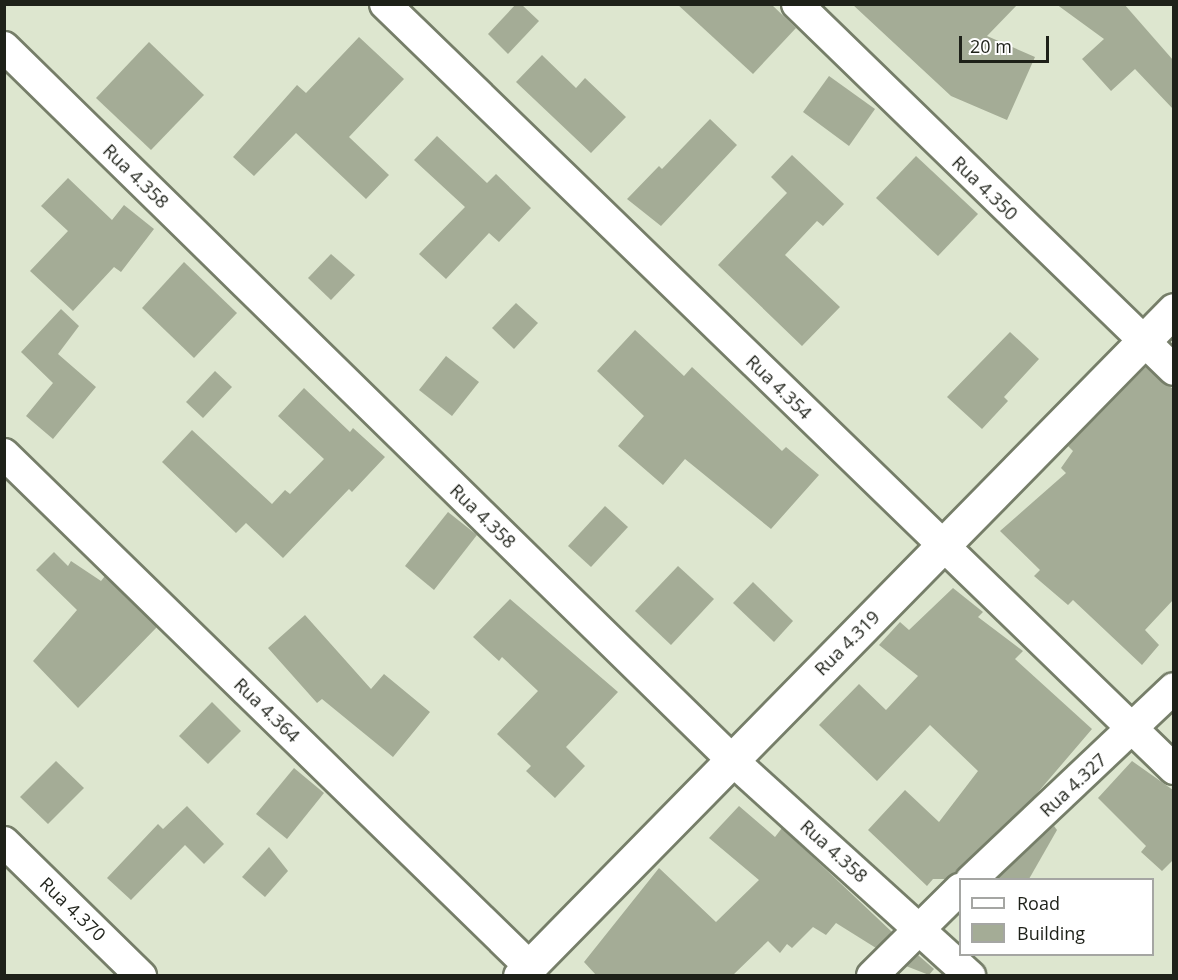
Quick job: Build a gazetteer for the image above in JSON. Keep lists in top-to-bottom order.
{
  "streets": {
    "street": [
      "Rua 4.358",
      "Rua 4.350",
      "Rua 4.354",
      "Rua 4.319",
      "Rua 4.364",
      "Rua 4.327",
      "Rua 4.370"
    ]
  },
  "crossings": [
    ["Rua 4.358", "Rua 4.319"],
    ["Rua 4.350", "Rua 4.319"],
    ["Rua 4.354", "Rua 4.319"],
    ["Rua 4.354", "Rua 4.327"],
    ["Rua 4.319", "Rua 4.364"]
  ],
  "legend": ["Road", "Building"],
  "scale_bar": "20 m"
}
